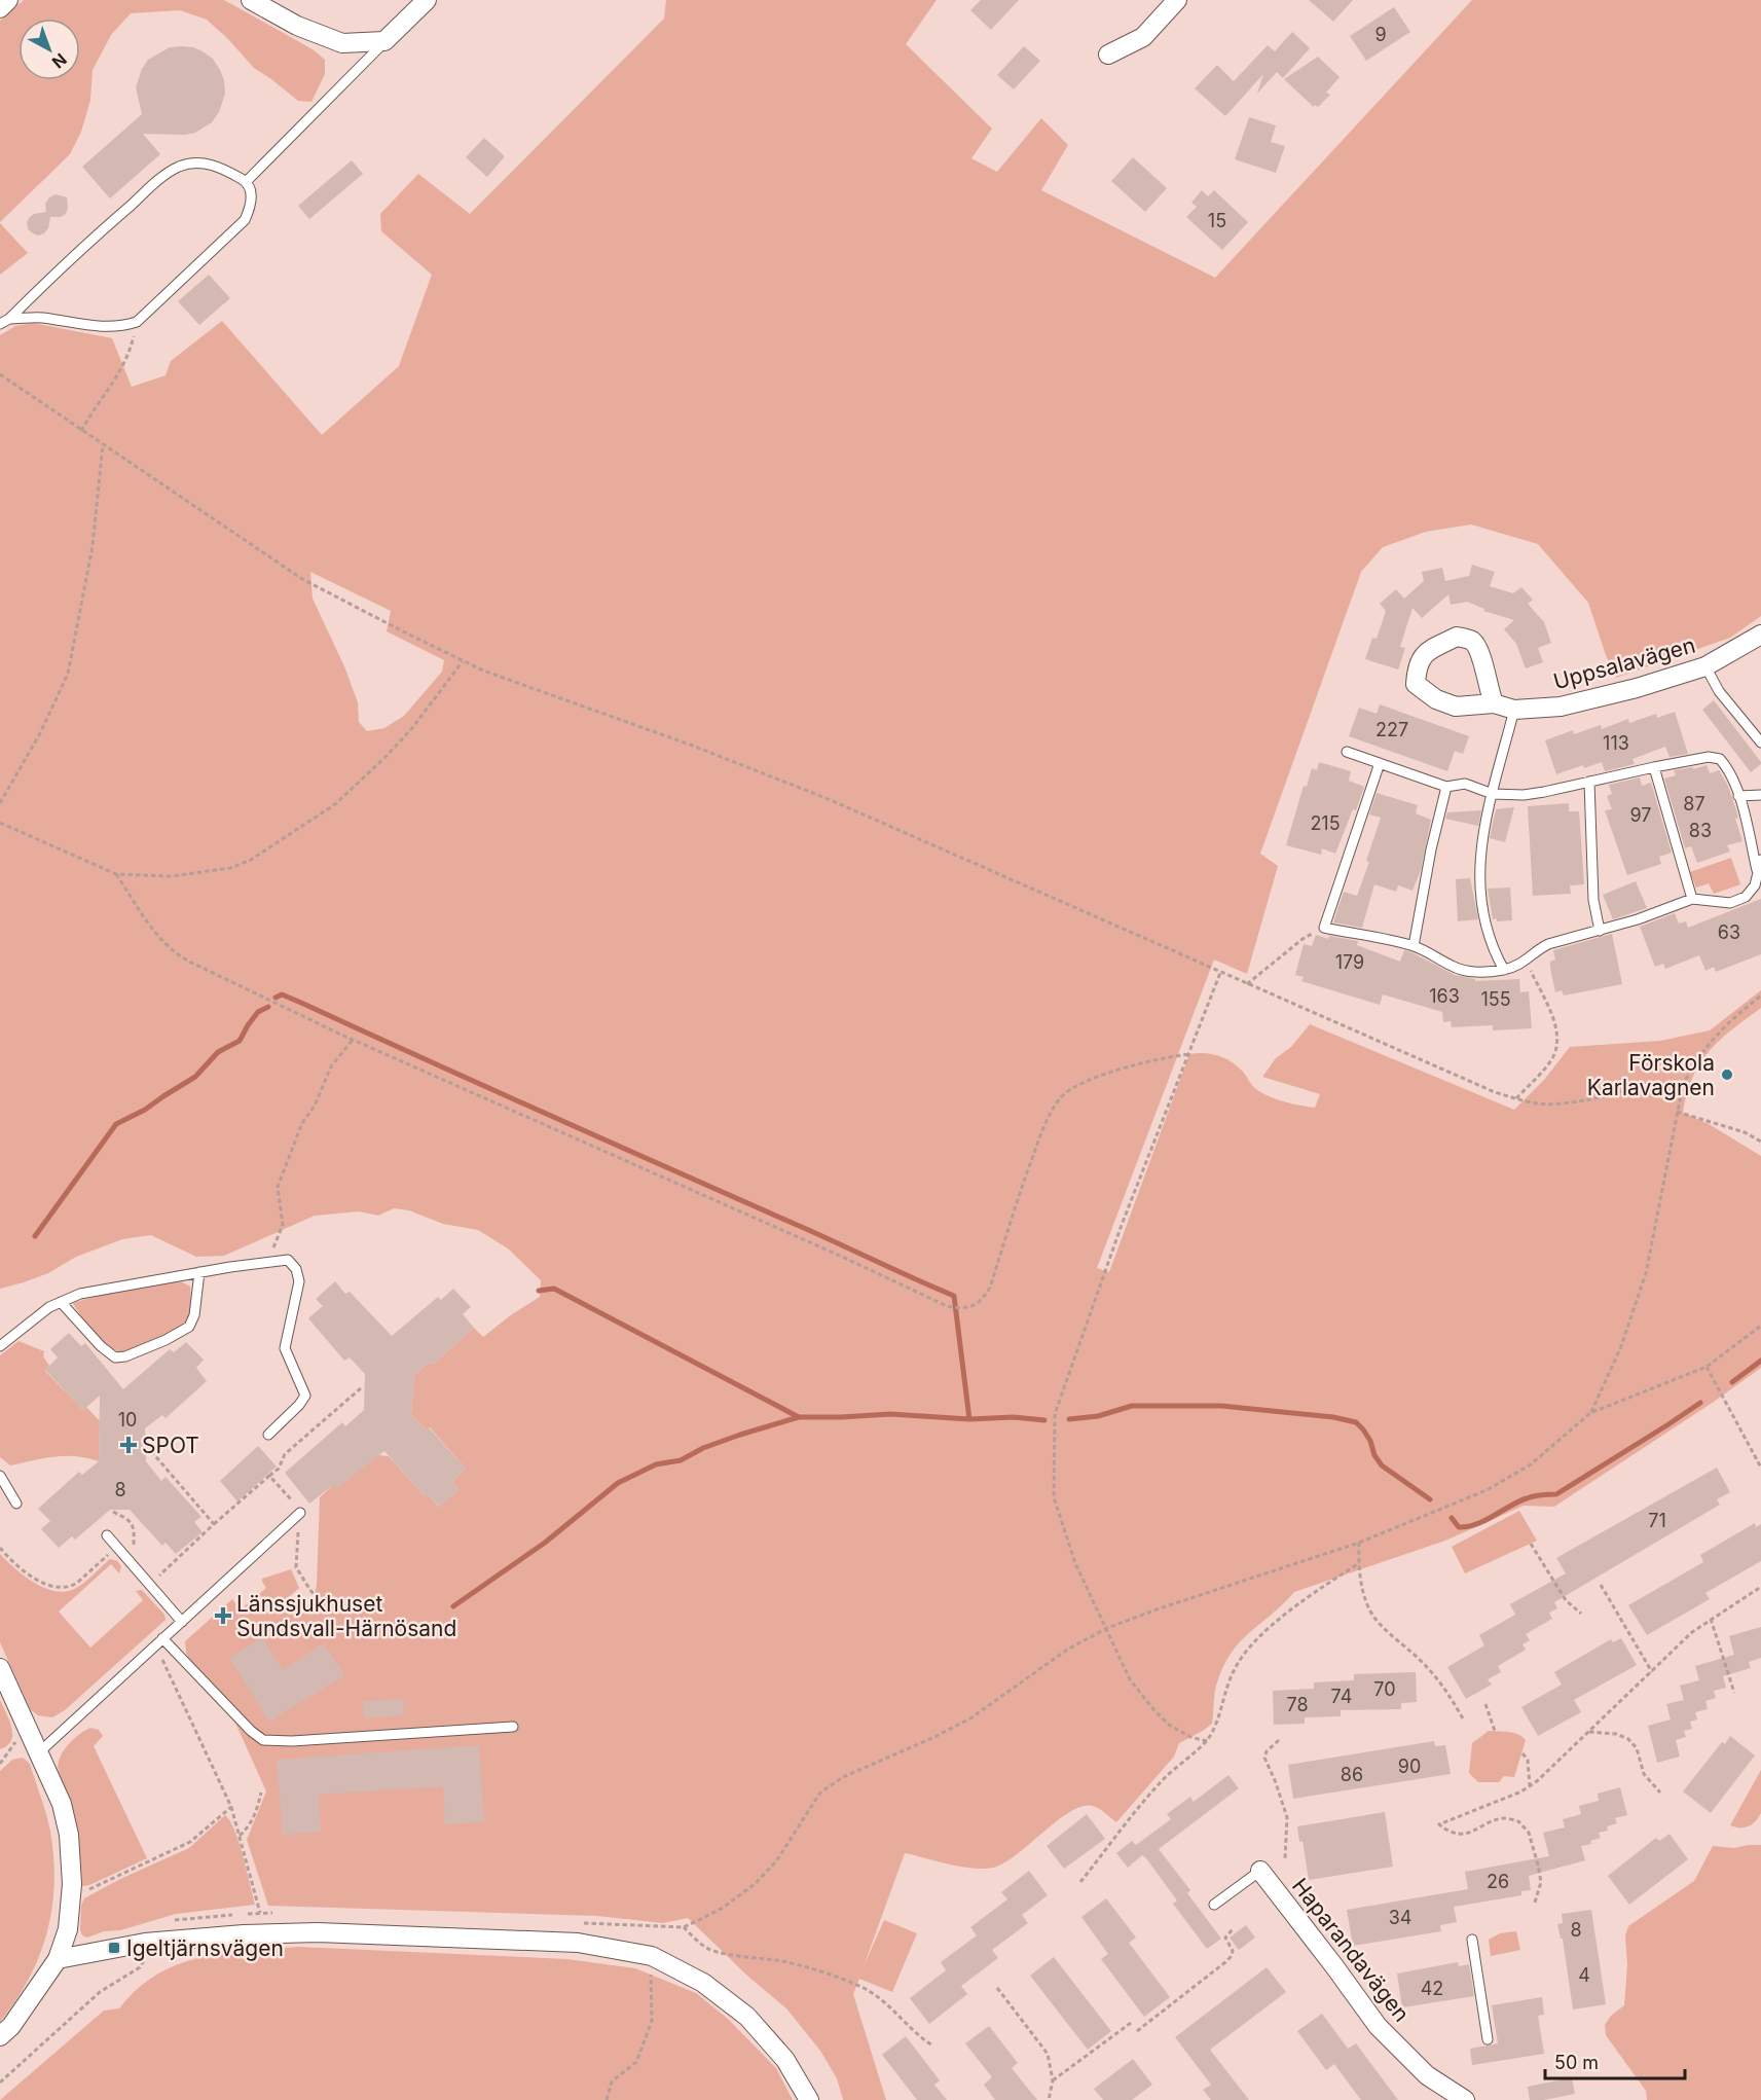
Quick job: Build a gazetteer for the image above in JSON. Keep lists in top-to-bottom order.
{
  "streets": {
    "street": ["Uppsalavägen", "Haparandavägen"]
  },
  "places": {
    "other": ["Förskola Karlavagnen"],
    "health": ["SPOT", "Länssjukhuset Sundsvall-Härnösand"],
    "transit": ["Igeltjärnsvägen"]
  },
  "house_numbers": [
    "9",
    "15",
    "227",
    "113",
    "87",
    "97",
    "215",
    "83",
    "63",
    "179",
    "163",
    "155",
    "10",
    "8",
    "71",
    "70",
    "74",
    "78",
    "90",
    "86",
    "26",
    "34",
    "8",
    "4",
    "42"
  ],
  "scale_bar": "50 m",
  "north": "bottom right"
}
